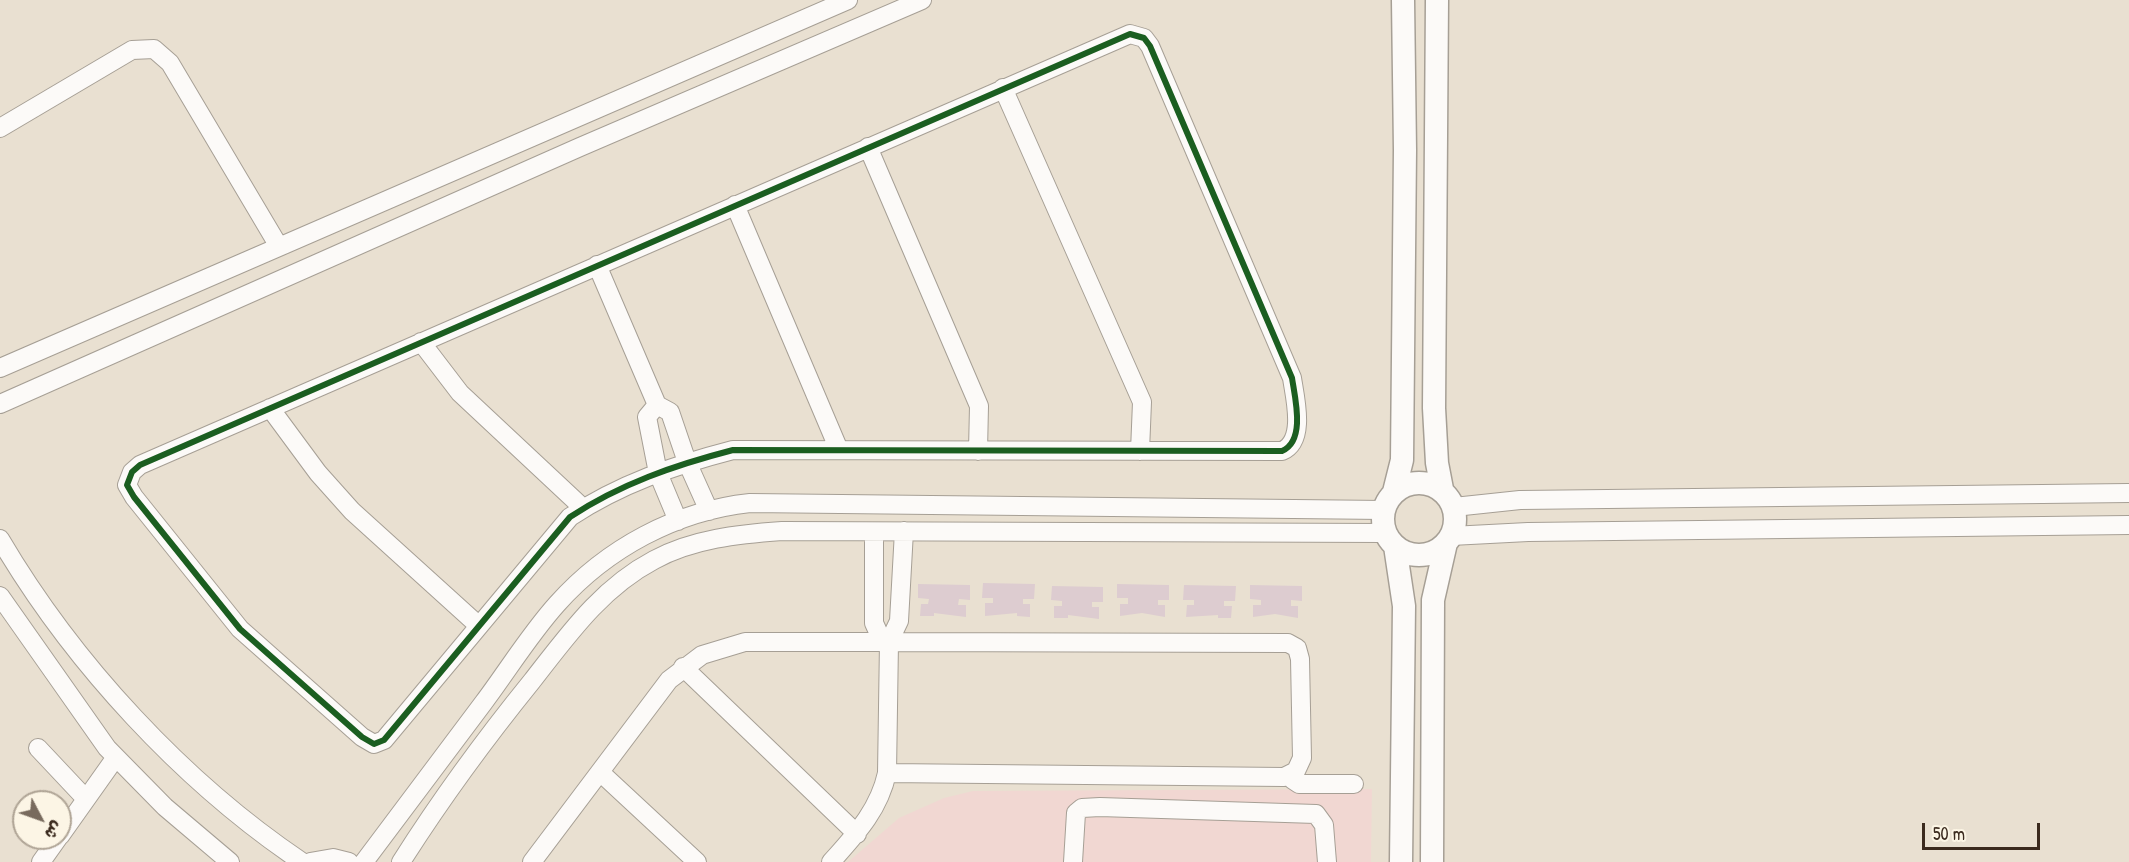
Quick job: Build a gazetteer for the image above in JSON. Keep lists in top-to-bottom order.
{
  "scale_bar": "50 m",
  "north": "bottom right"
}
